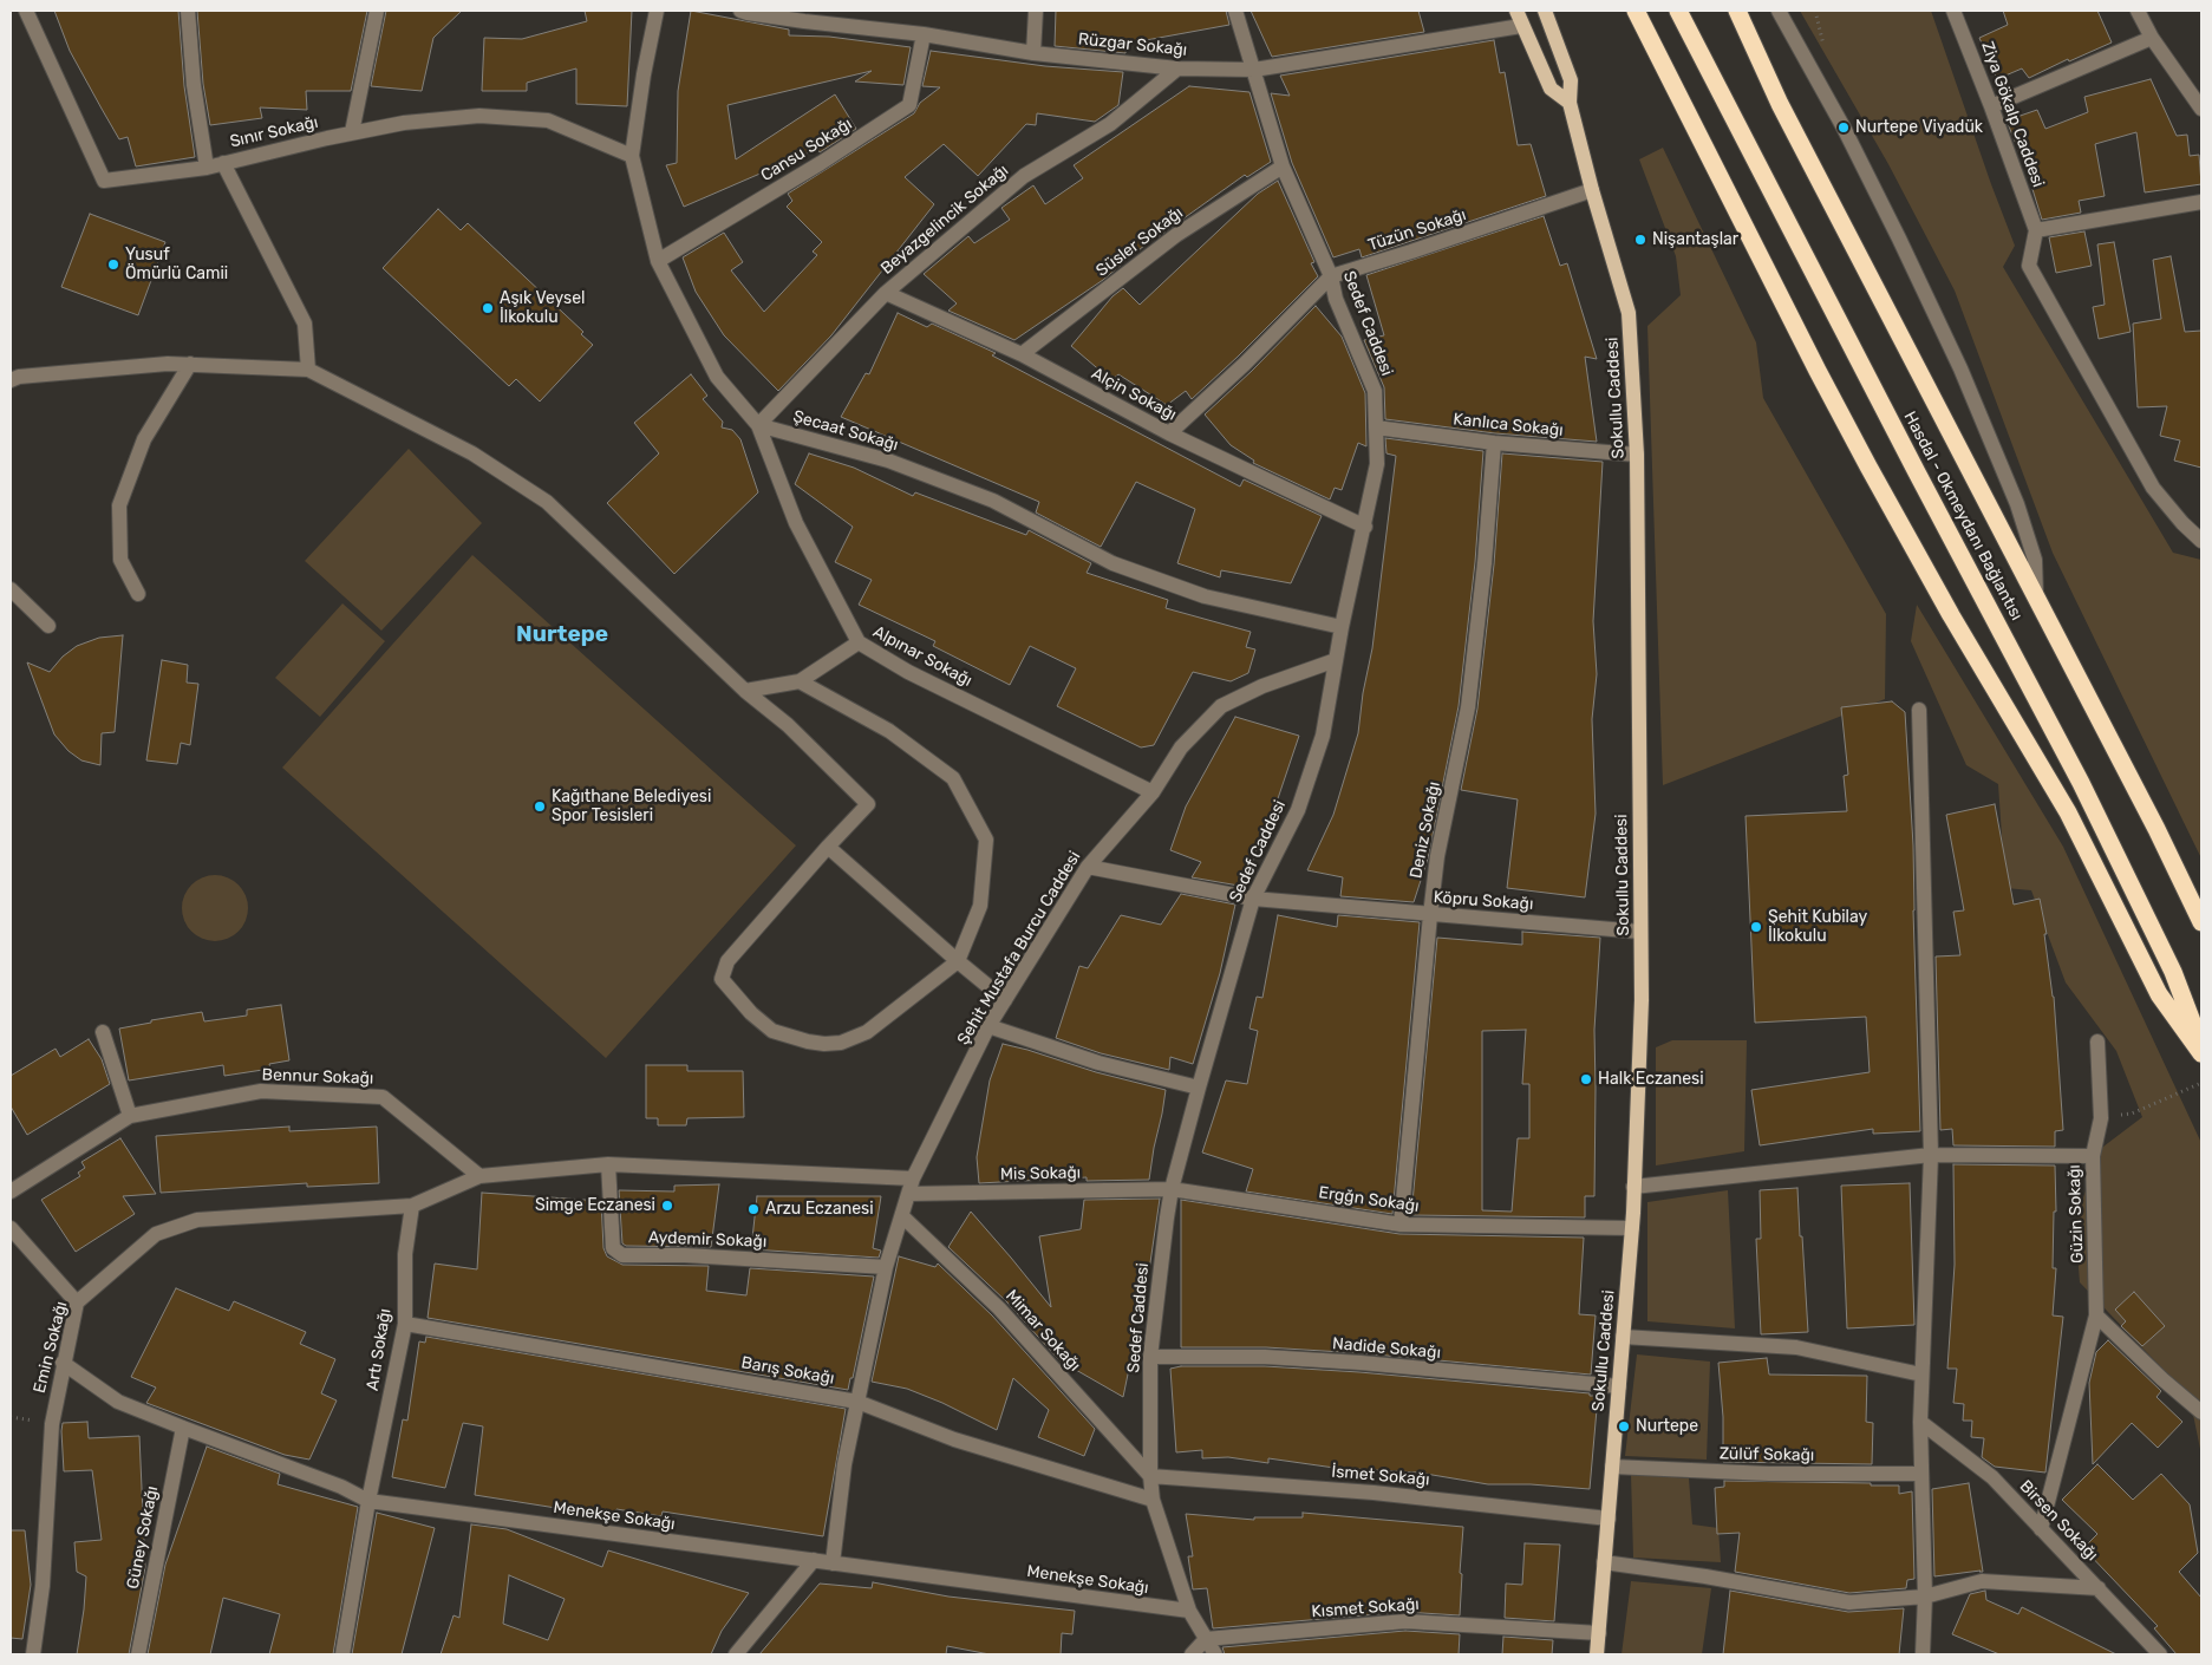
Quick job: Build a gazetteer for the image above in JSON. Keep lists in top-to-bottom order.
{
  "streets": {
    "highway": ["Hasdal - Okmeydanı Bağlantısı"],
    "main road": ["Sokullu Caddesi"],
    "street": [
      "Rüzgar Sokağı",
      "Ziya Gökalp Caddesi",
      "Sınır Sokağı",
      "Cansu Sokağı",
      "Beyazgelincik Sokağı",
      "Tüzün Sokağı",
      "Süsler Sokağı",
      "Sedef Caddesi",
      "Alçin Sokağı",
      "Kanlıca Sokağı",
      "Şecaat Sokağı",
      "Alpınar Sokağı",
      "Deniz Sokağı",
      "Köpru Sokağı",
      "Şehit Mustafa Burcu Caddesi",
      "Bennur Sokağı",
      "Mis Sokağı",
      "Ergğn Sokağı",
      "Güzin Sokağı",
      "Aydemir Sokağı",
      "Mimar Sokağı",
      "Emin Sokağı",
      "Nadide Sokağı",
      "Artı Sokağı",
      "Barış Sokağı",
      "Zülüf Sokağı",
      "İsmet Sokağı",
      "Menekşe Sokağı",
      "Birsen Sokağı",
      "Güney Sokağı",
      "Kısmet Sokağı"
    ]
  },
  "crossings": [
    ["Rüzgar Sokağı", "Cansu Sokağı"],
    ["Rüzgar Sokağı", "Beyazgelincik Sokağı"],
    ["Rüzgar Sokağı", "Sedef Caddesi"],
    ["Beyazgelincik Sokağı", "Alçin Sokağı"],
    ["Beyazgelincik Sokağı", "Şecaat Sokağı"],
    ["Beyazgelincik Sokağı", "Alpınar Sokağı"],
    ["Tüzün Sokağı", "Sedef Caddesi"],
    ["Tüzün Sokağı", "Alçin Sokağı"],
    ["Tüzün Sokağı", "Sokullu Caddesi"],
    ["Süsler Sokağı", "Sedef Caddesi"],
    ["Süsler Sokağı", "Alçin Sokağı"],
    ["Sedef Caddesi", "Alçin Sokağı"],
    ["Sedef Caddesi", "Kanlıca Sokağı"],
    ["Sedef Caddesi", "Şecaat Sokağı"],
    ["Sedef Caddesi", "Köpru Sokağı"],
    ["Sedef Caddesi", "Şehit Mustafa Burcu Caddesi"],
    ["Sedef Caddesi", "Mis Sokağı"],
    ["Sedef Caddesi", "Ergğn Sokağı"],
    ["Sedef Caddesi", "Mimar Sokağı"],
    ["Sedef Caddesi", "Nadide Sokağı"],
    ["Sedef Caddesi", "Barış Sokağı"],
    ["Sedef Caddesi", "İsmet Sokağı"],
    ["Sedef Caddesi", "Menekşe Sokağı"],
    ["Sedef Caddesi", "Kısmet Sokağı"],
    ["Sokullu Caddesi", "Kanlıca Sokağı"],
    ["Sokullu Caddesi", "Köpru Sokağı"],
    ["Sokullu Caddesi", "Ergğn Sokağı"],
    ["Sokullu Caddesi", "Nadide Sokağı"],
    ["Sokullu Caddesi", "Zülüf Sokağı"],
    ["Sokullu Caddesi", "İsmet Sokağı"],
    ["Sokullu Caddesi", "Kısmet Sokağı"],
    ["Kanlıca Sokağı", "Deniz Sokağı"],
    ["Şecaat Sokağı", "Alpınar Sokağı"],
    ["Alpınar Sokağı", "Şehit Mustafa Burcu Caddesi"],
    ["Deniz Sokağı", "Köpru Sokağı"],
    ["Deniz Sokağı", "Ergğn Sokağı"],
    ["Köpru Sokağı", "Şehit Mustafa Burcu Caddesi"],
    ["Şehit Mustafa Burcu Caddesi", "Mis Sokağı"],
    ["Şehit Mustafa Burcu Caddesi", "Aydemir Sokağı"],
    ["Şehit Mustafa Burcu Caddesi", "Mimar Sokağı"],
    ["Şehit Mustafa Burcu Caddesi", "Barış Sokağı"],
    ["Şehit Mustafa Burcu Caddesi", "Menekşe Sokağı"],
    ["Mis Sokağı", "Ergğn Sokağı"],
    ["Güzin Sokağı", "Birsen Sokağı"],
    ["Mimar Sokağı", "İsmet Sokağı"],
    ["Emin Sokağı", "Artı Sokağı"],
    ["Emin Sokağı", "Menekşe Sokağı"],
    ["Artı Sokağı", "Barış Sokağı"],
    ["Artı Sokağı", "Menekşe Sokağı"],
    ["Menekşe Sokağı", "Güney Sokağı"]
  ],
  "districts": ["Nurtepe"],
  "places": [
    "Nurtepe Viyadük",
    "Nişantaşlar",
    "Yusuf Ömürlü Camii",
    "Aşık Veysel İlkokulu",
    "Kağıthane Belediyesi Spor Tesisleri",
    "Şehit Kubilay İlkokulu",
    "Halk Eczanesi",
    "Simge Eczanesi",
    "Arzu Eczanesi",
    "Nurtepe"
  ]
}
